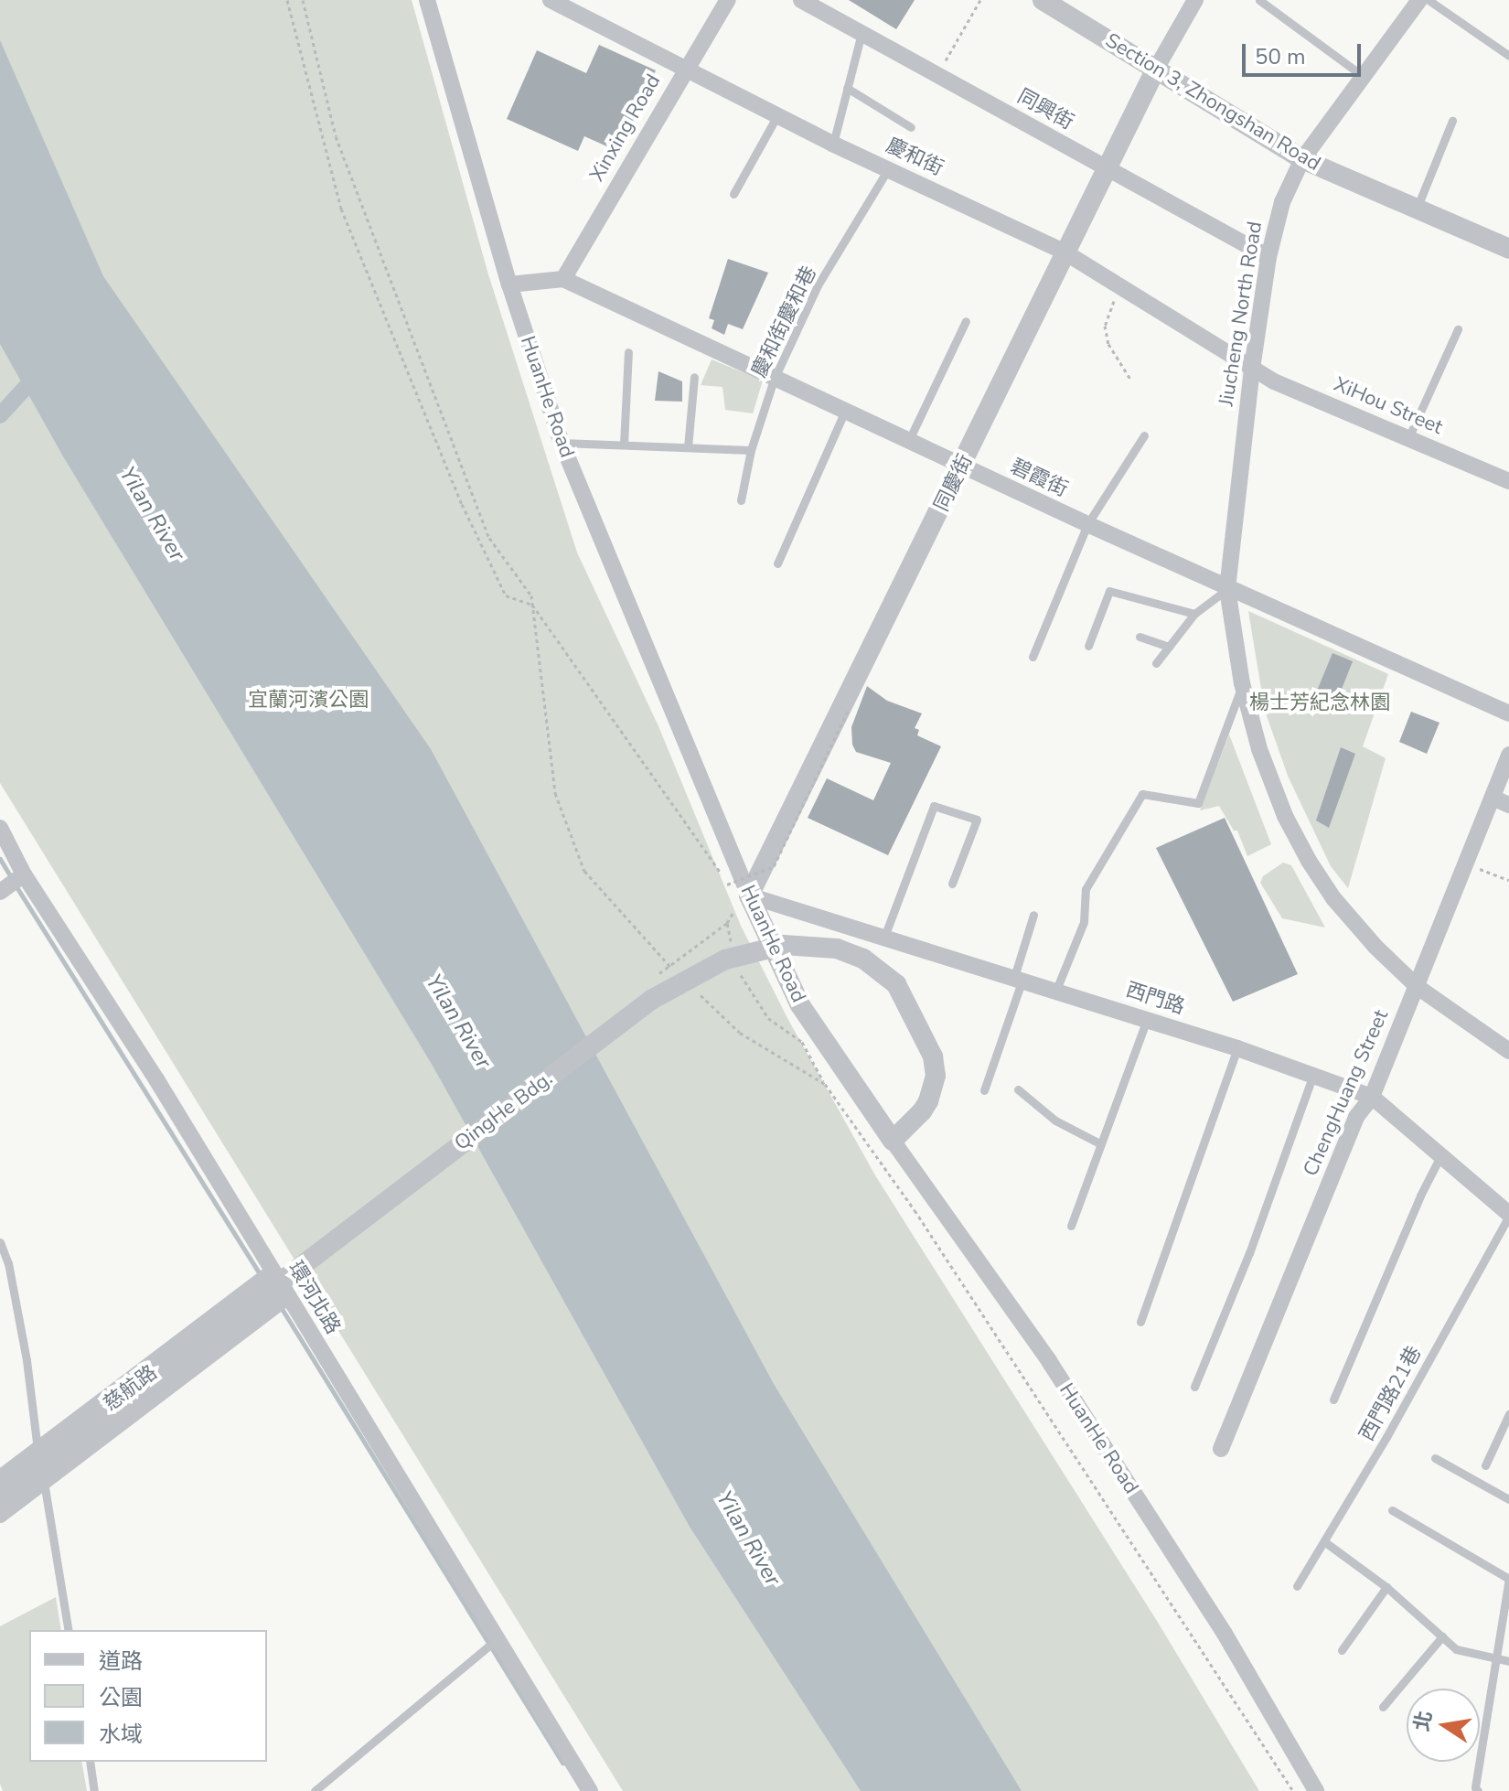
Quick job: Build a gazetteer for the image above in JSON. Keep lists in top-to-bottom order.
{
  "streets": {
    "street": [
      "Section 3, Zhongshan Road",
      "同興街",
      "Xinxing Road",
      "慶和街",
      "Jiucheng North Road",
      "HuanHe Road",
      "XiHou Street",
      "碧霞街",
      "同慶街",
      "西門路",
      "ChengHuang Street",
      "QingHe Bdg.",
      "環河北路",
      "慈航路"
    ],
    "lane": ["慶和街慶和巷", "西門路21巷"]
  },
  "crossings": [
    ["Section 3, Zhongshan Road", "Jiucheng North Road"],
    ["Section 3, Zhongshan Road", "同慶街"],
    ["同興街", "Jiucheng North Road"],
    ["同興街", "同慶街"],
    ["Xinxing Road", "慶和街"],
    ["Xinxing Road", "碧霞街"],
    ["慶和街", "Jiucheng North Road"],
    ["慶和街", "慶和街慶和巷"],
    ["慶和街", "XiHou Street"],
    ["慶和街", "同慶街"],
    ["Jiucheng North Road", "XiHou Street"],
    ["Jiucheng North Road", "碧霞街"],
    ["Jiucheng North Road", "ChengHuang Street"],
    ["慶和街慶和巷", "碧霞街"],
    ["HuanHe Road", "同慶街"],
    ["HuanHe Road", "西門路"],
    ["HuanHe Road", "QingHe Bdg."],
    ["碧霞街", "同慶街"],
    ["同慶街", "西門路"],
    ["西門路", "ChengHuang Street"],
    ["西門路", "西門路21巷"],
    ["環河北路", "慈航路"]
  ],
  "water": ["Yilan River"],
  "parks": ["宜蘭河濱公園", "楊士芳紀念林園"],
  "legend": ["道路", "公園", "水域"],
  "scale_bar": "50 m",
  "north": "left"
}
